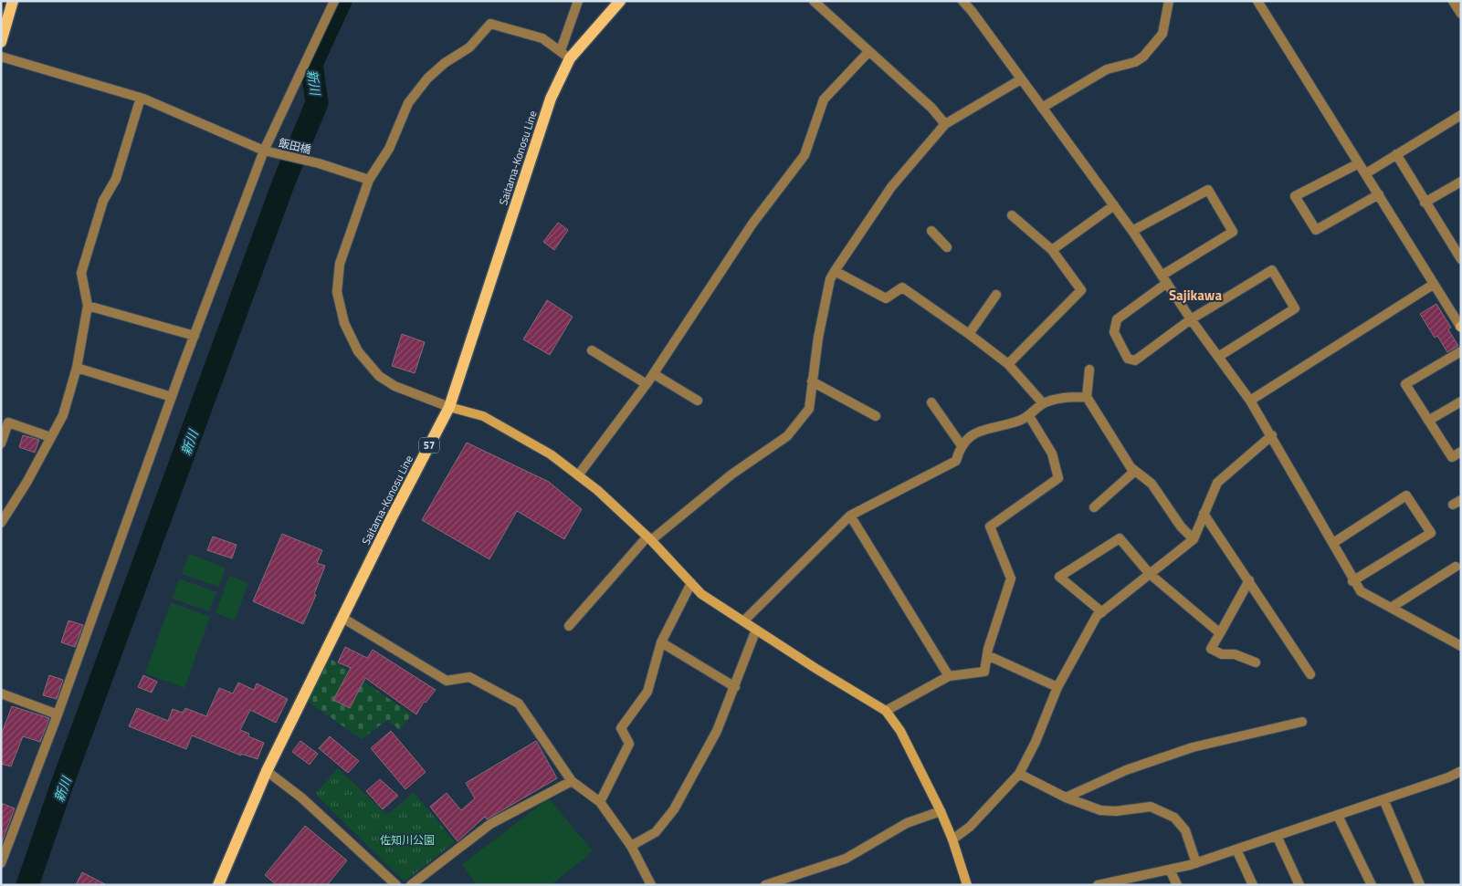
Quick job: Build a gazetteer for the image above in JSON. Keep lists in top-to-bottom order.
{
  "streets": {
    "main road": ["Saitama-Konosu Line", "57"],
    "street": ["飯田橋"]
  },
  "districts": ["Sajikawa"],
  "water": ["新川"],
  "parks": ["佐知川公園"]
}
